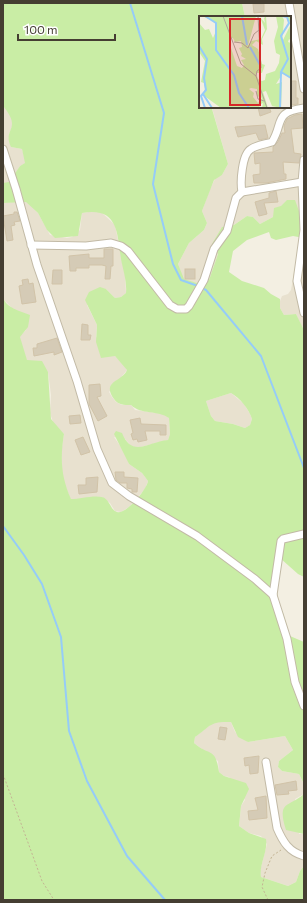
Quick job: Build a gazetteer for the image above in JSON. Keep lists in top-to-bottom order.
{
  "scale_bar": "100 m"
}
